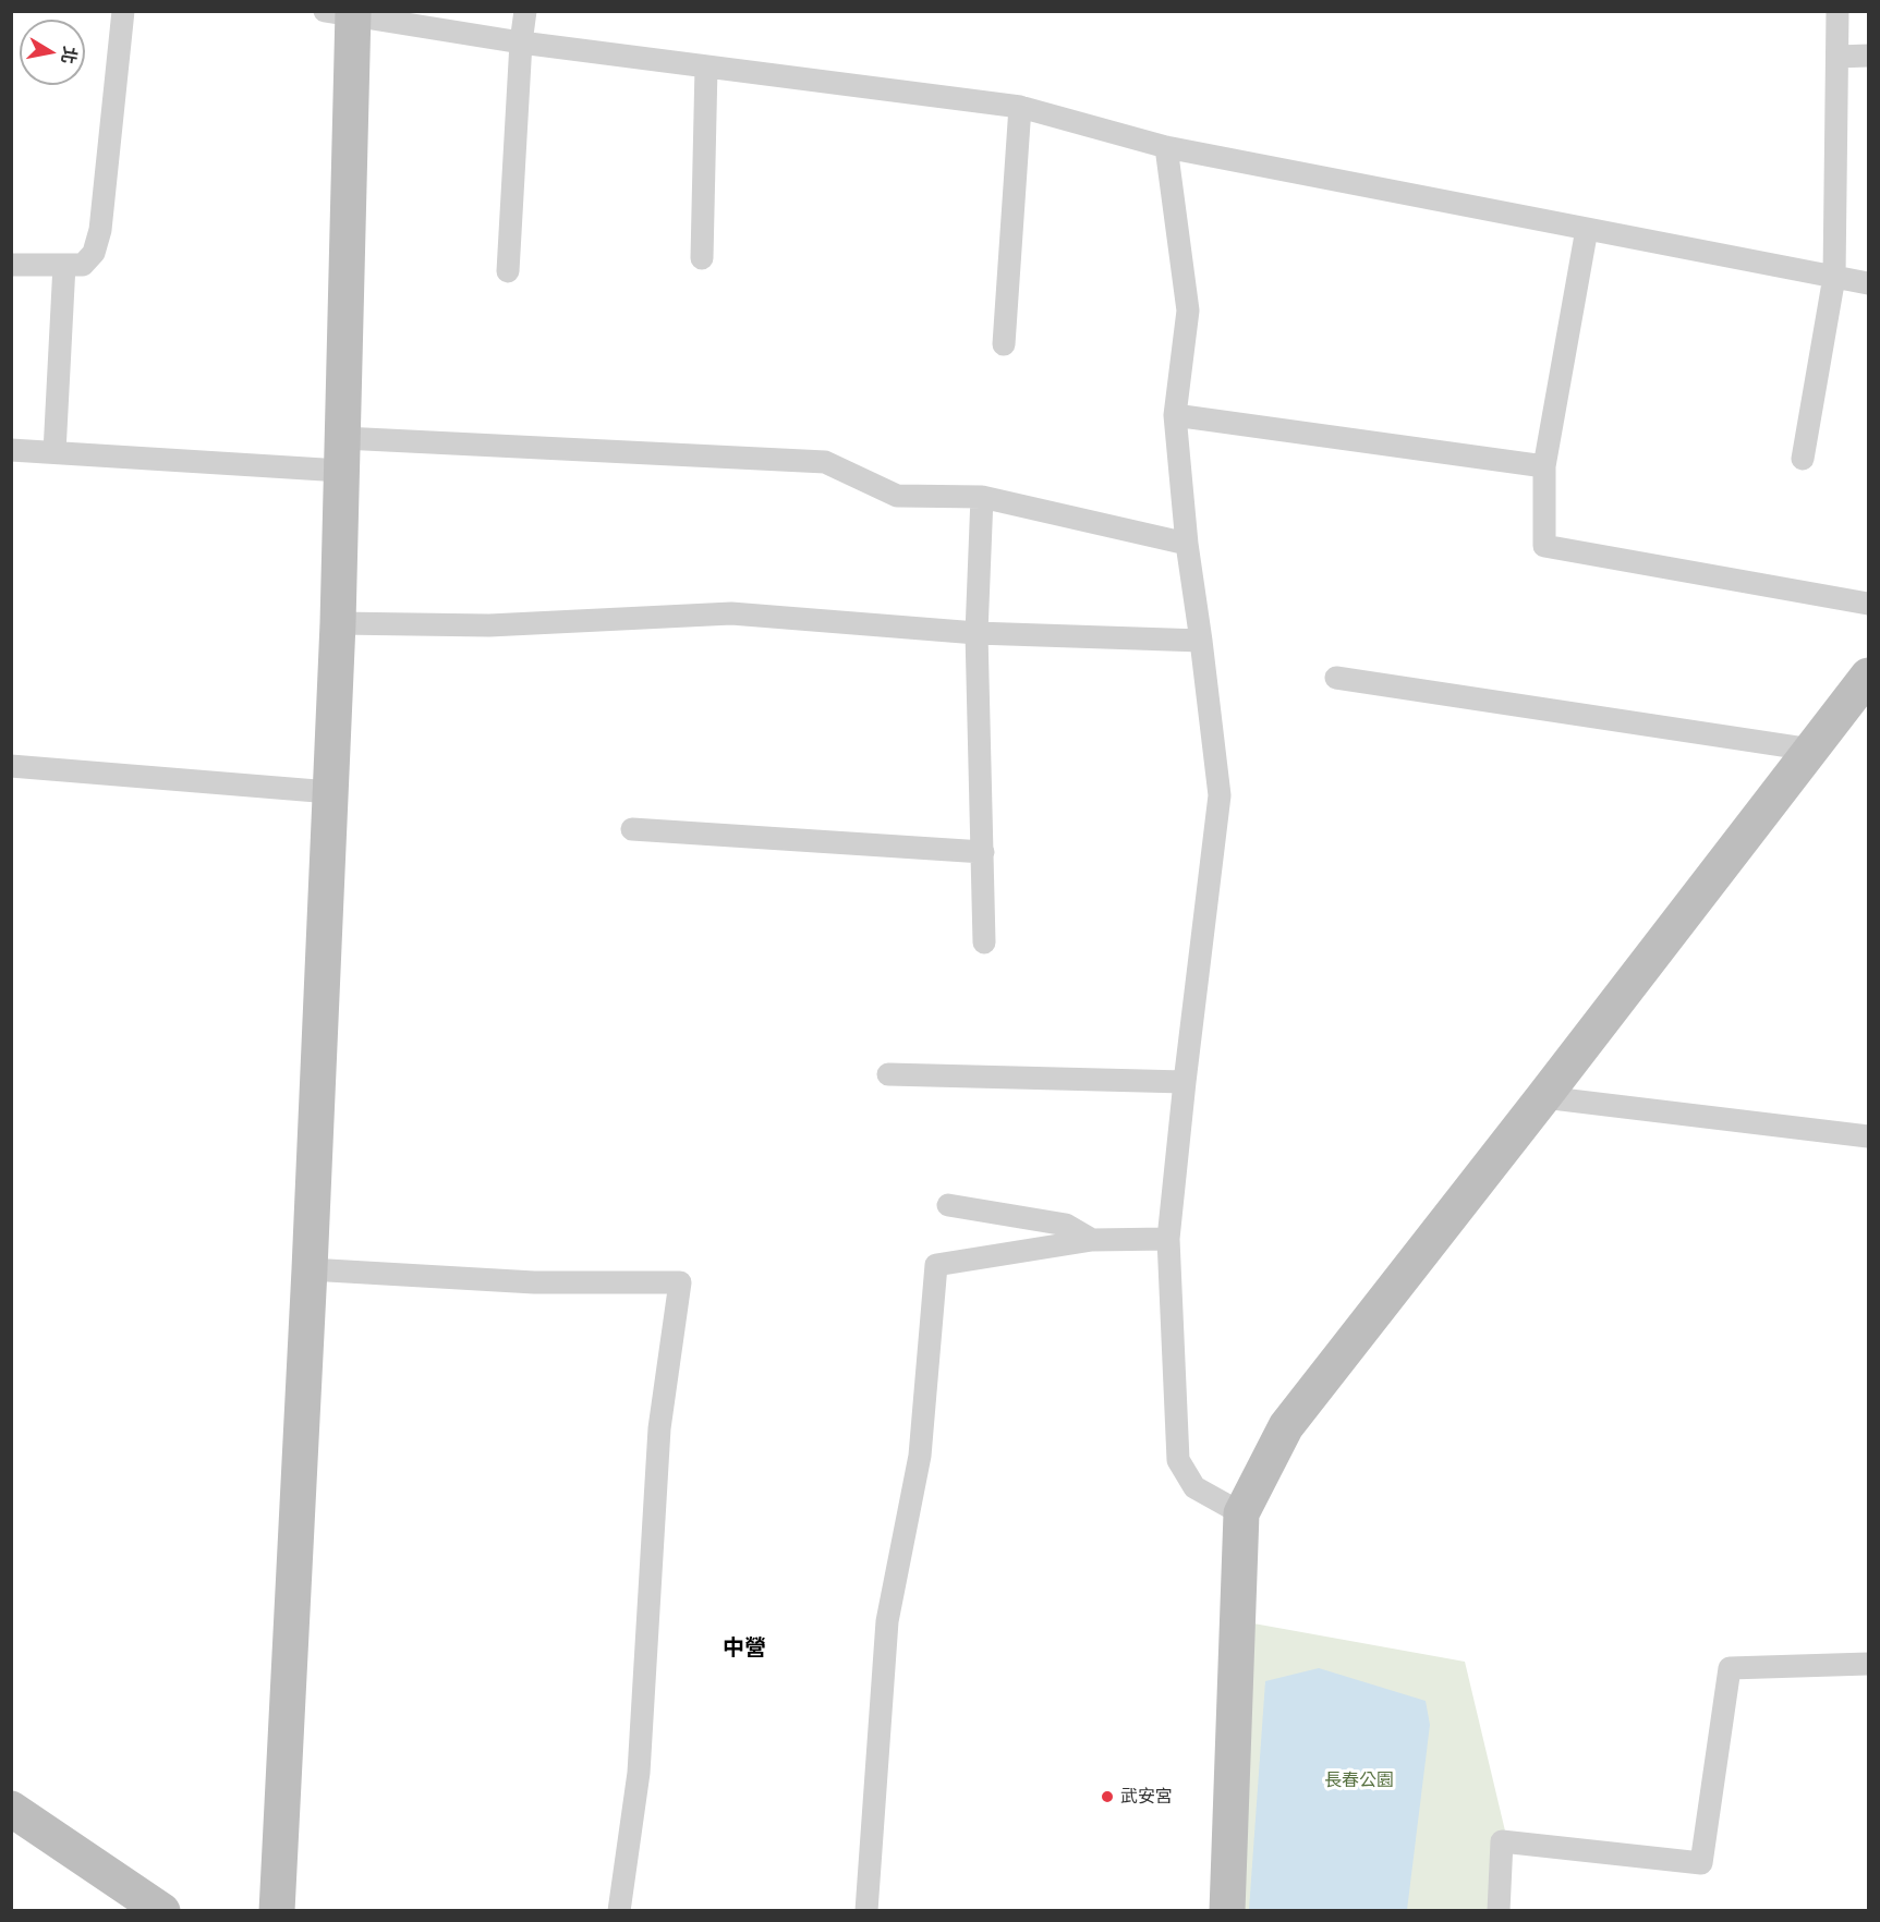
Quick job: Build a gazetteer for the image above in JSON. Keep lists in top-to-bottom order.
{
  "districts": ["中營"],
  "parks": ["長春公園"],
  "places": ["武安宮"],
  "north": "right"
}
